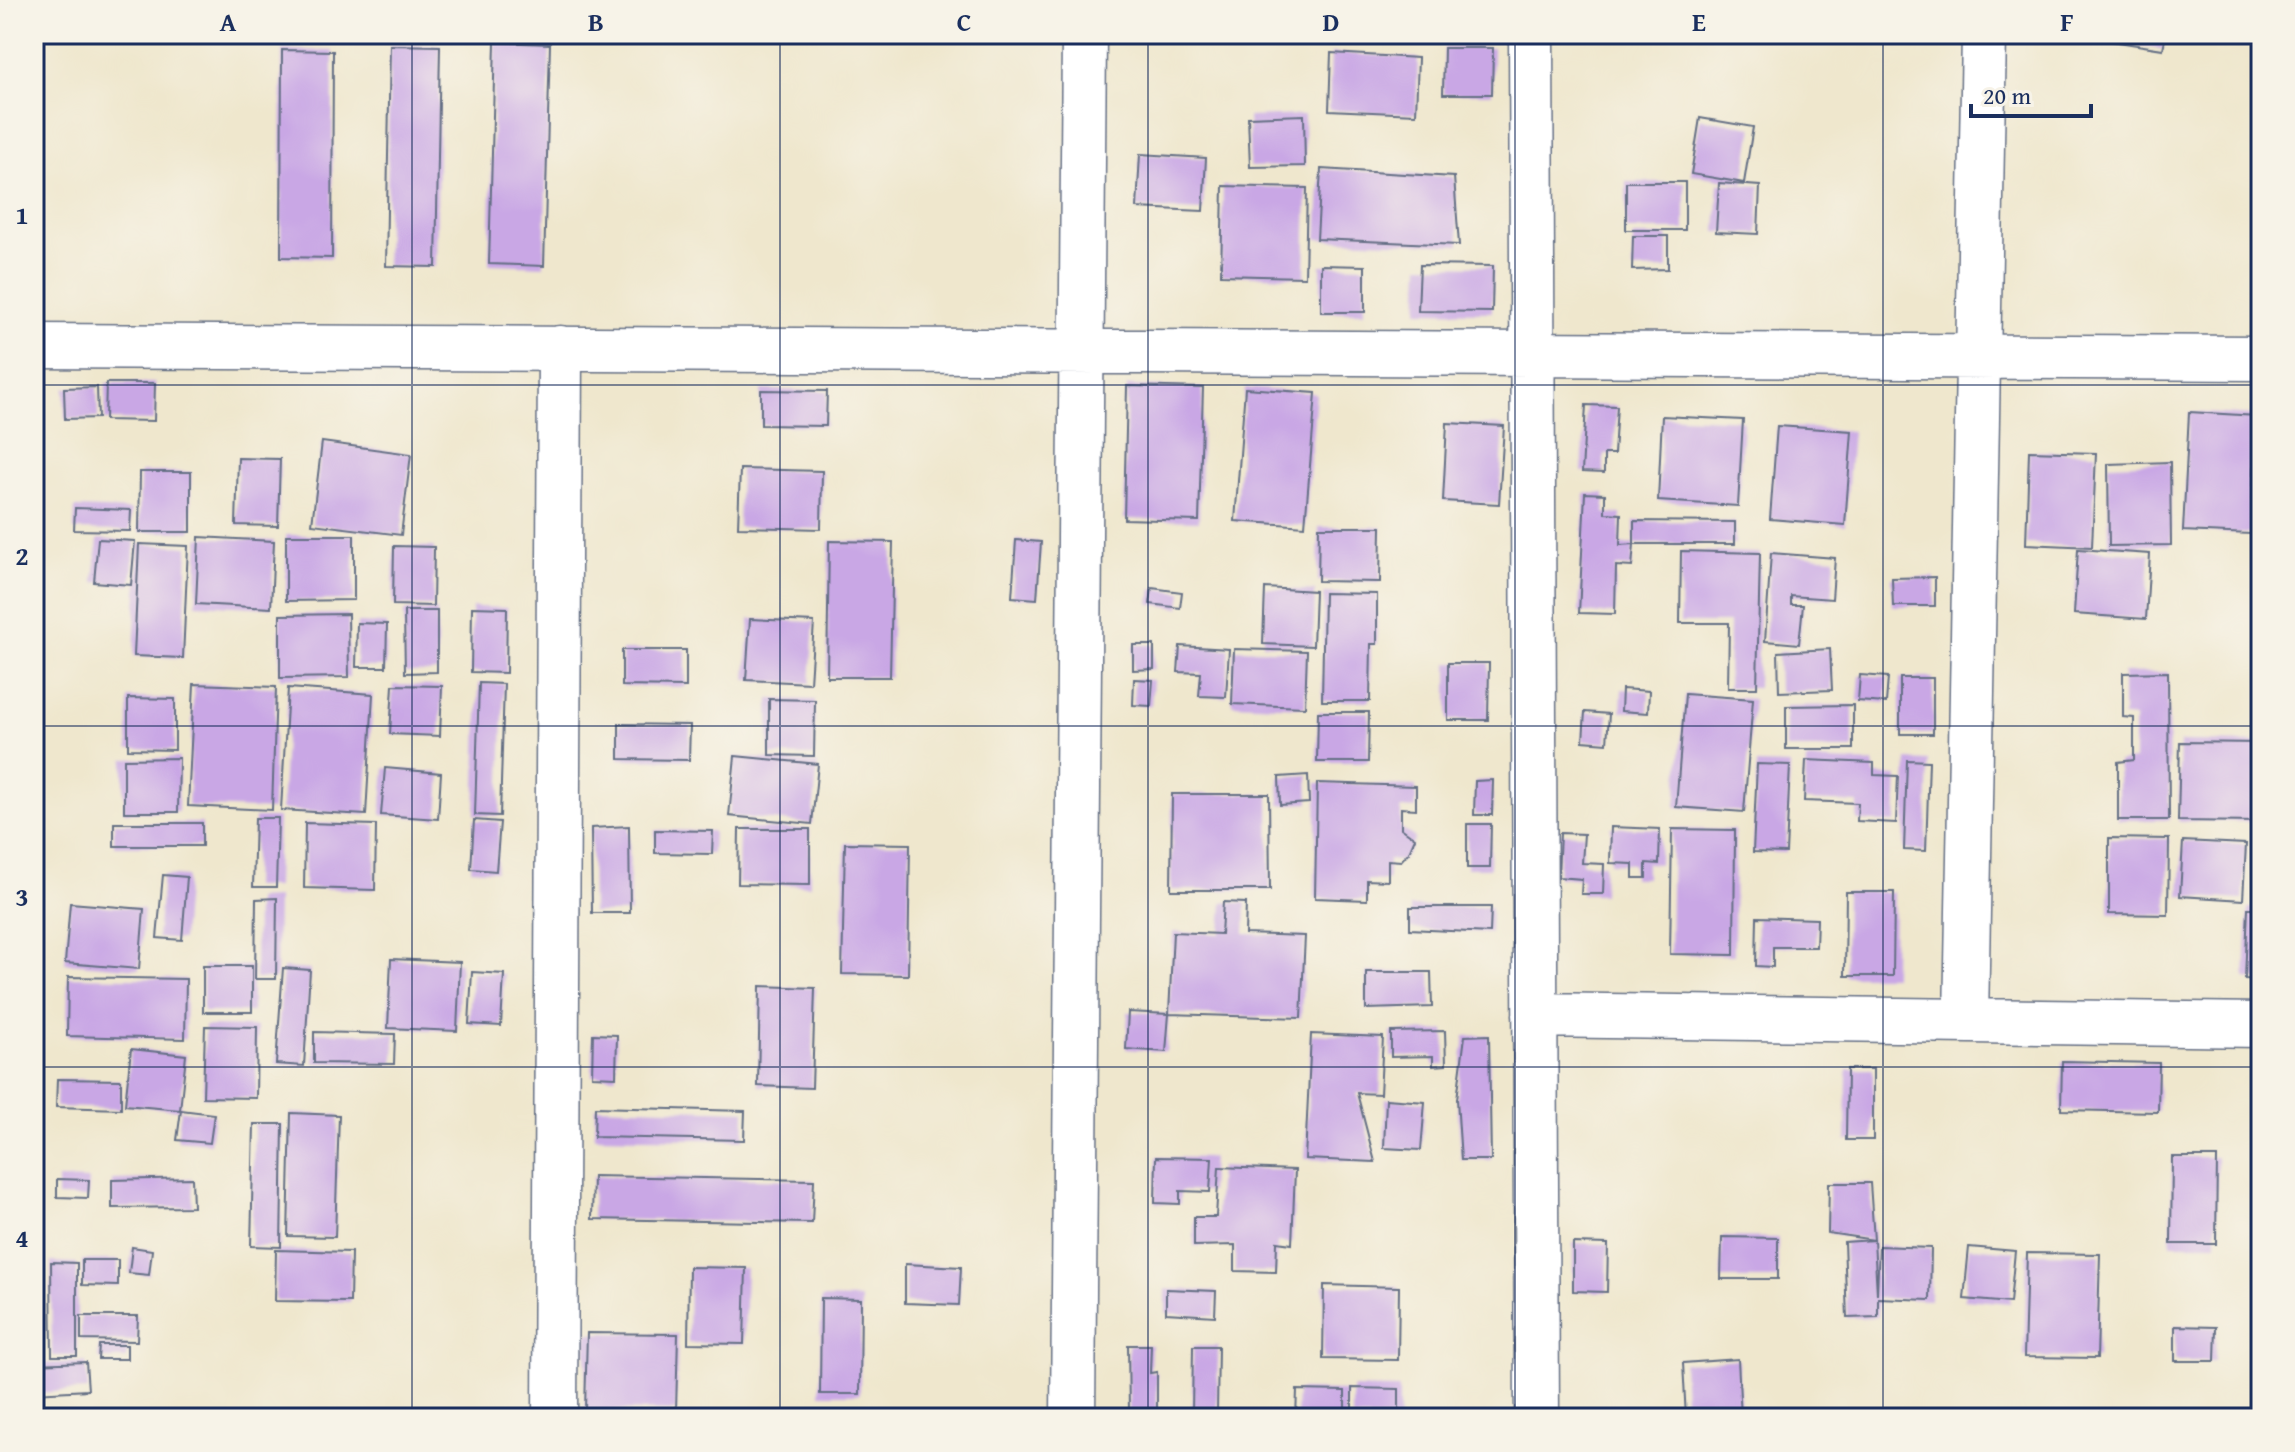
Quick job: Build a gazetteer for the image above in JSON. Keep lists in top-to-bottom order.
{
  "scale_bar": "20 m",
  "grid": {
    "columns": [
      "A",
      "B",
      "C",
      "D",
      "E",
      "F"
    ],
    "rows": [
      "1",
      "2",
      "3",
      "4"
    ]
  }
}
